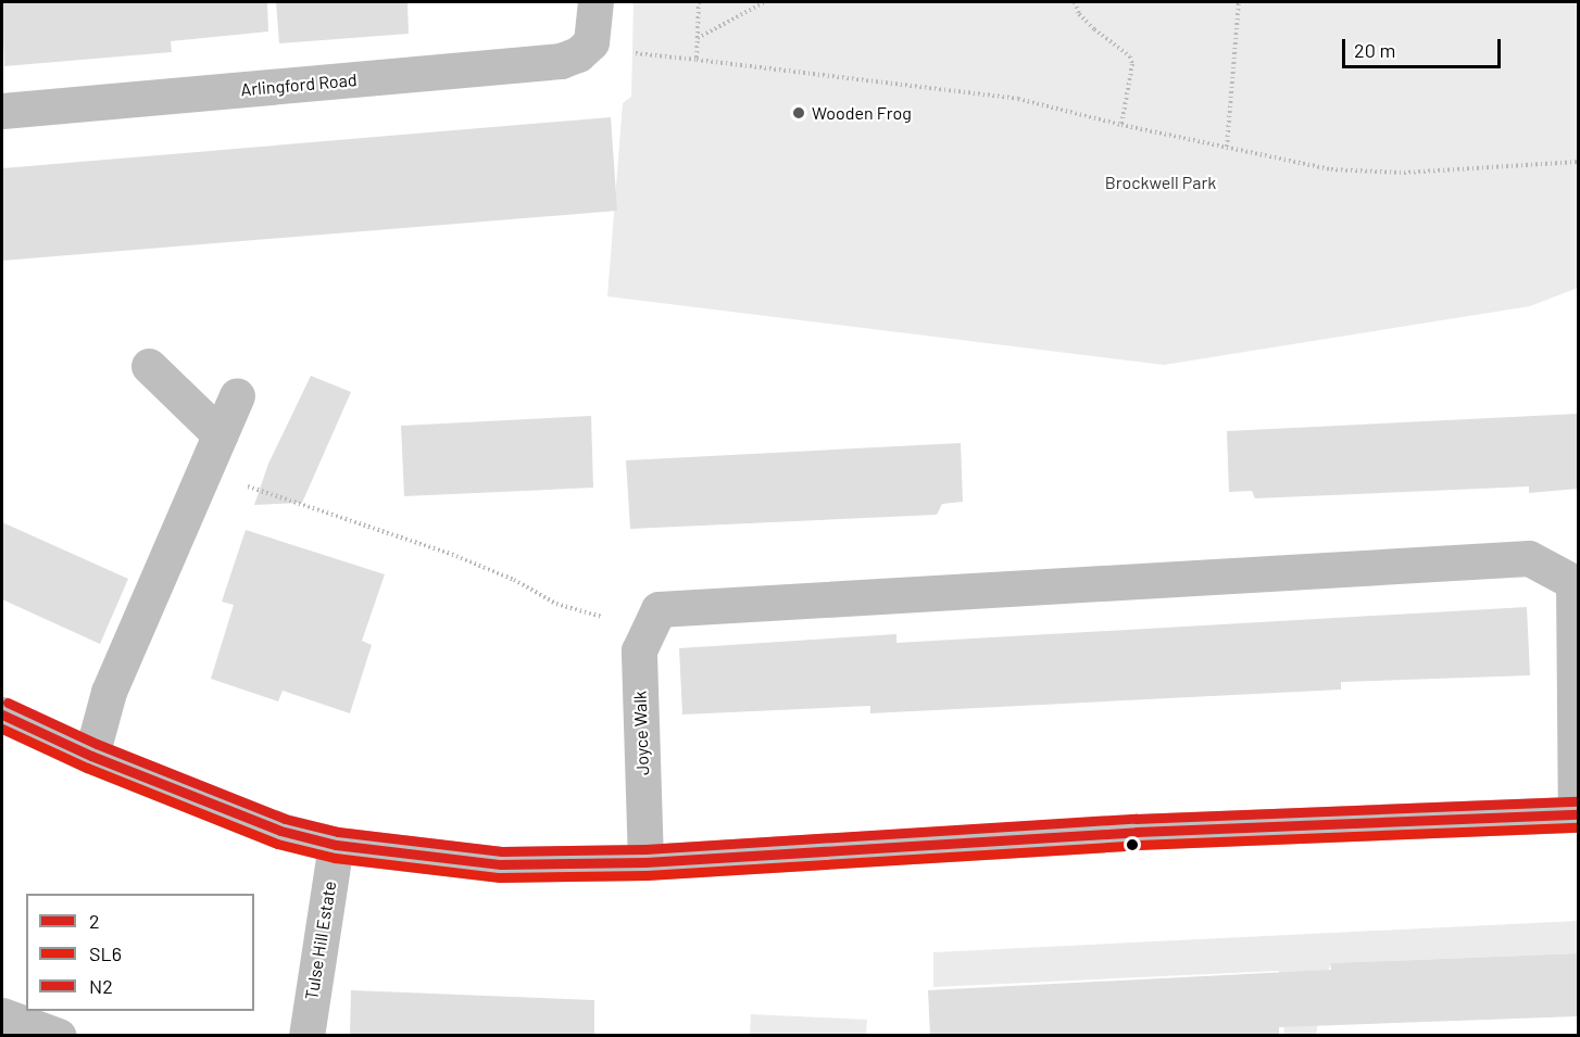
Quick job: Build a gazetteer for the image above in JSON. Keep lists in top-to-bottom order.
{
  "streets": {
    "street": ["Arlingford Road", "Joyce Walk", "Tulse Hill Estate"]
  },
  "parks": ["Brockwell Park"],
  "places": ["Wooden Frog"],
  "lines": ["transit line N2", "transit line 2", "transit line SL6"],
  "legend": ["2", "SL6", "N2"],
  "scale_bar": "20 m"
}
